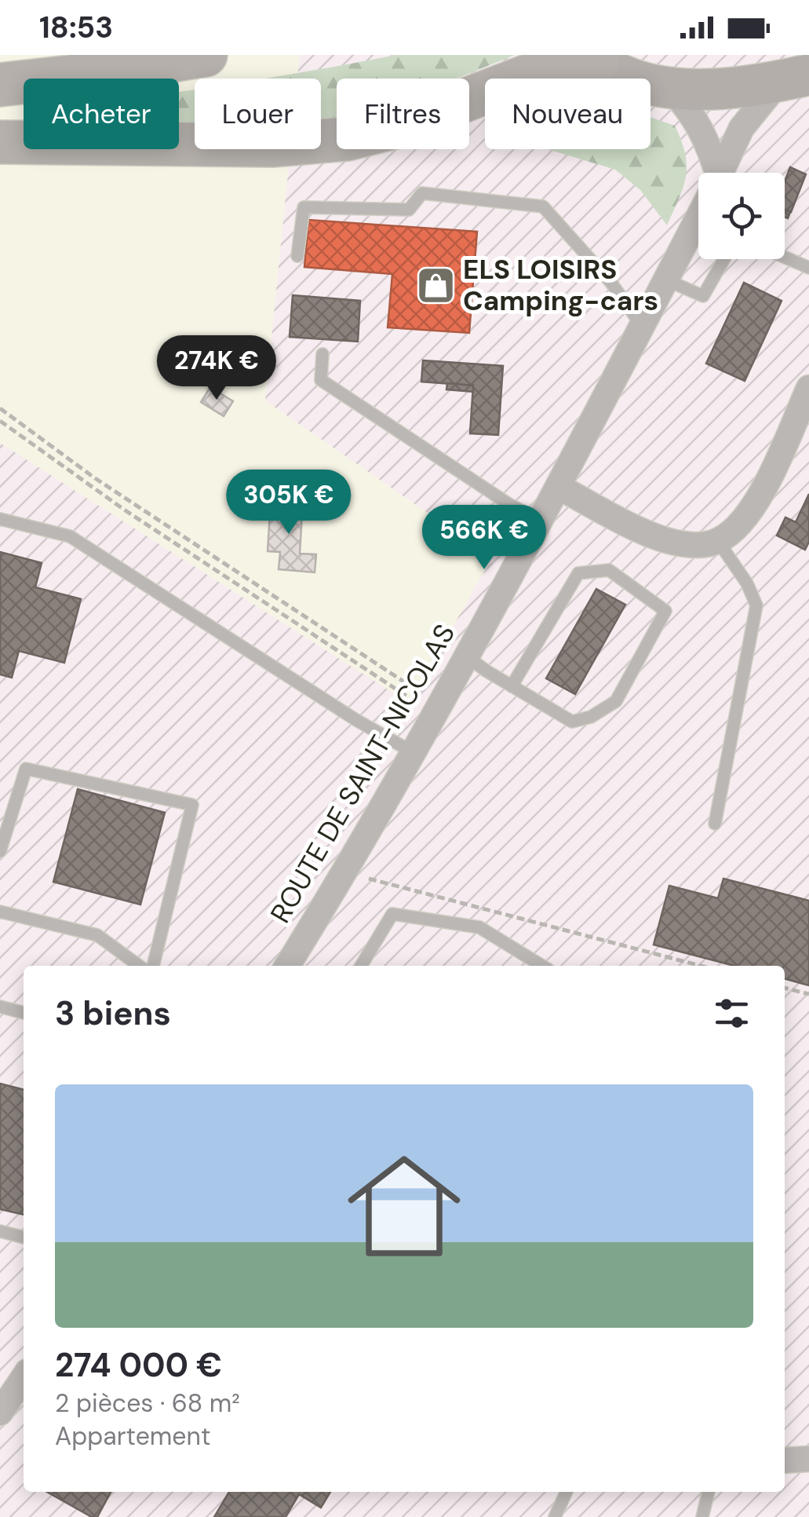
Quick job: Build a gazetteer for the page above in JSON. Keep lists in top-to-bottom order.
{
  "streets": {
    "street": ["ROUTE DE SAINT-NICOLAS"]
  },
  "places": {
    "shop": ["ELS LOISIRS Camping-cars"]
  },
  "page": {
    "status": "18:53",
    "chip": [
      "Acheter",
      "Louer",
      "Filtres",
      "Nouveau"
    ],
    "price": ["274K €", "305K €", "566K €"],
    "heading": "3 biens",
    "list": [
      {
        "name": "274 000 €",
        "note": "2 pièces · 68 m² · Appartement"
      }
    ]
  }
}
